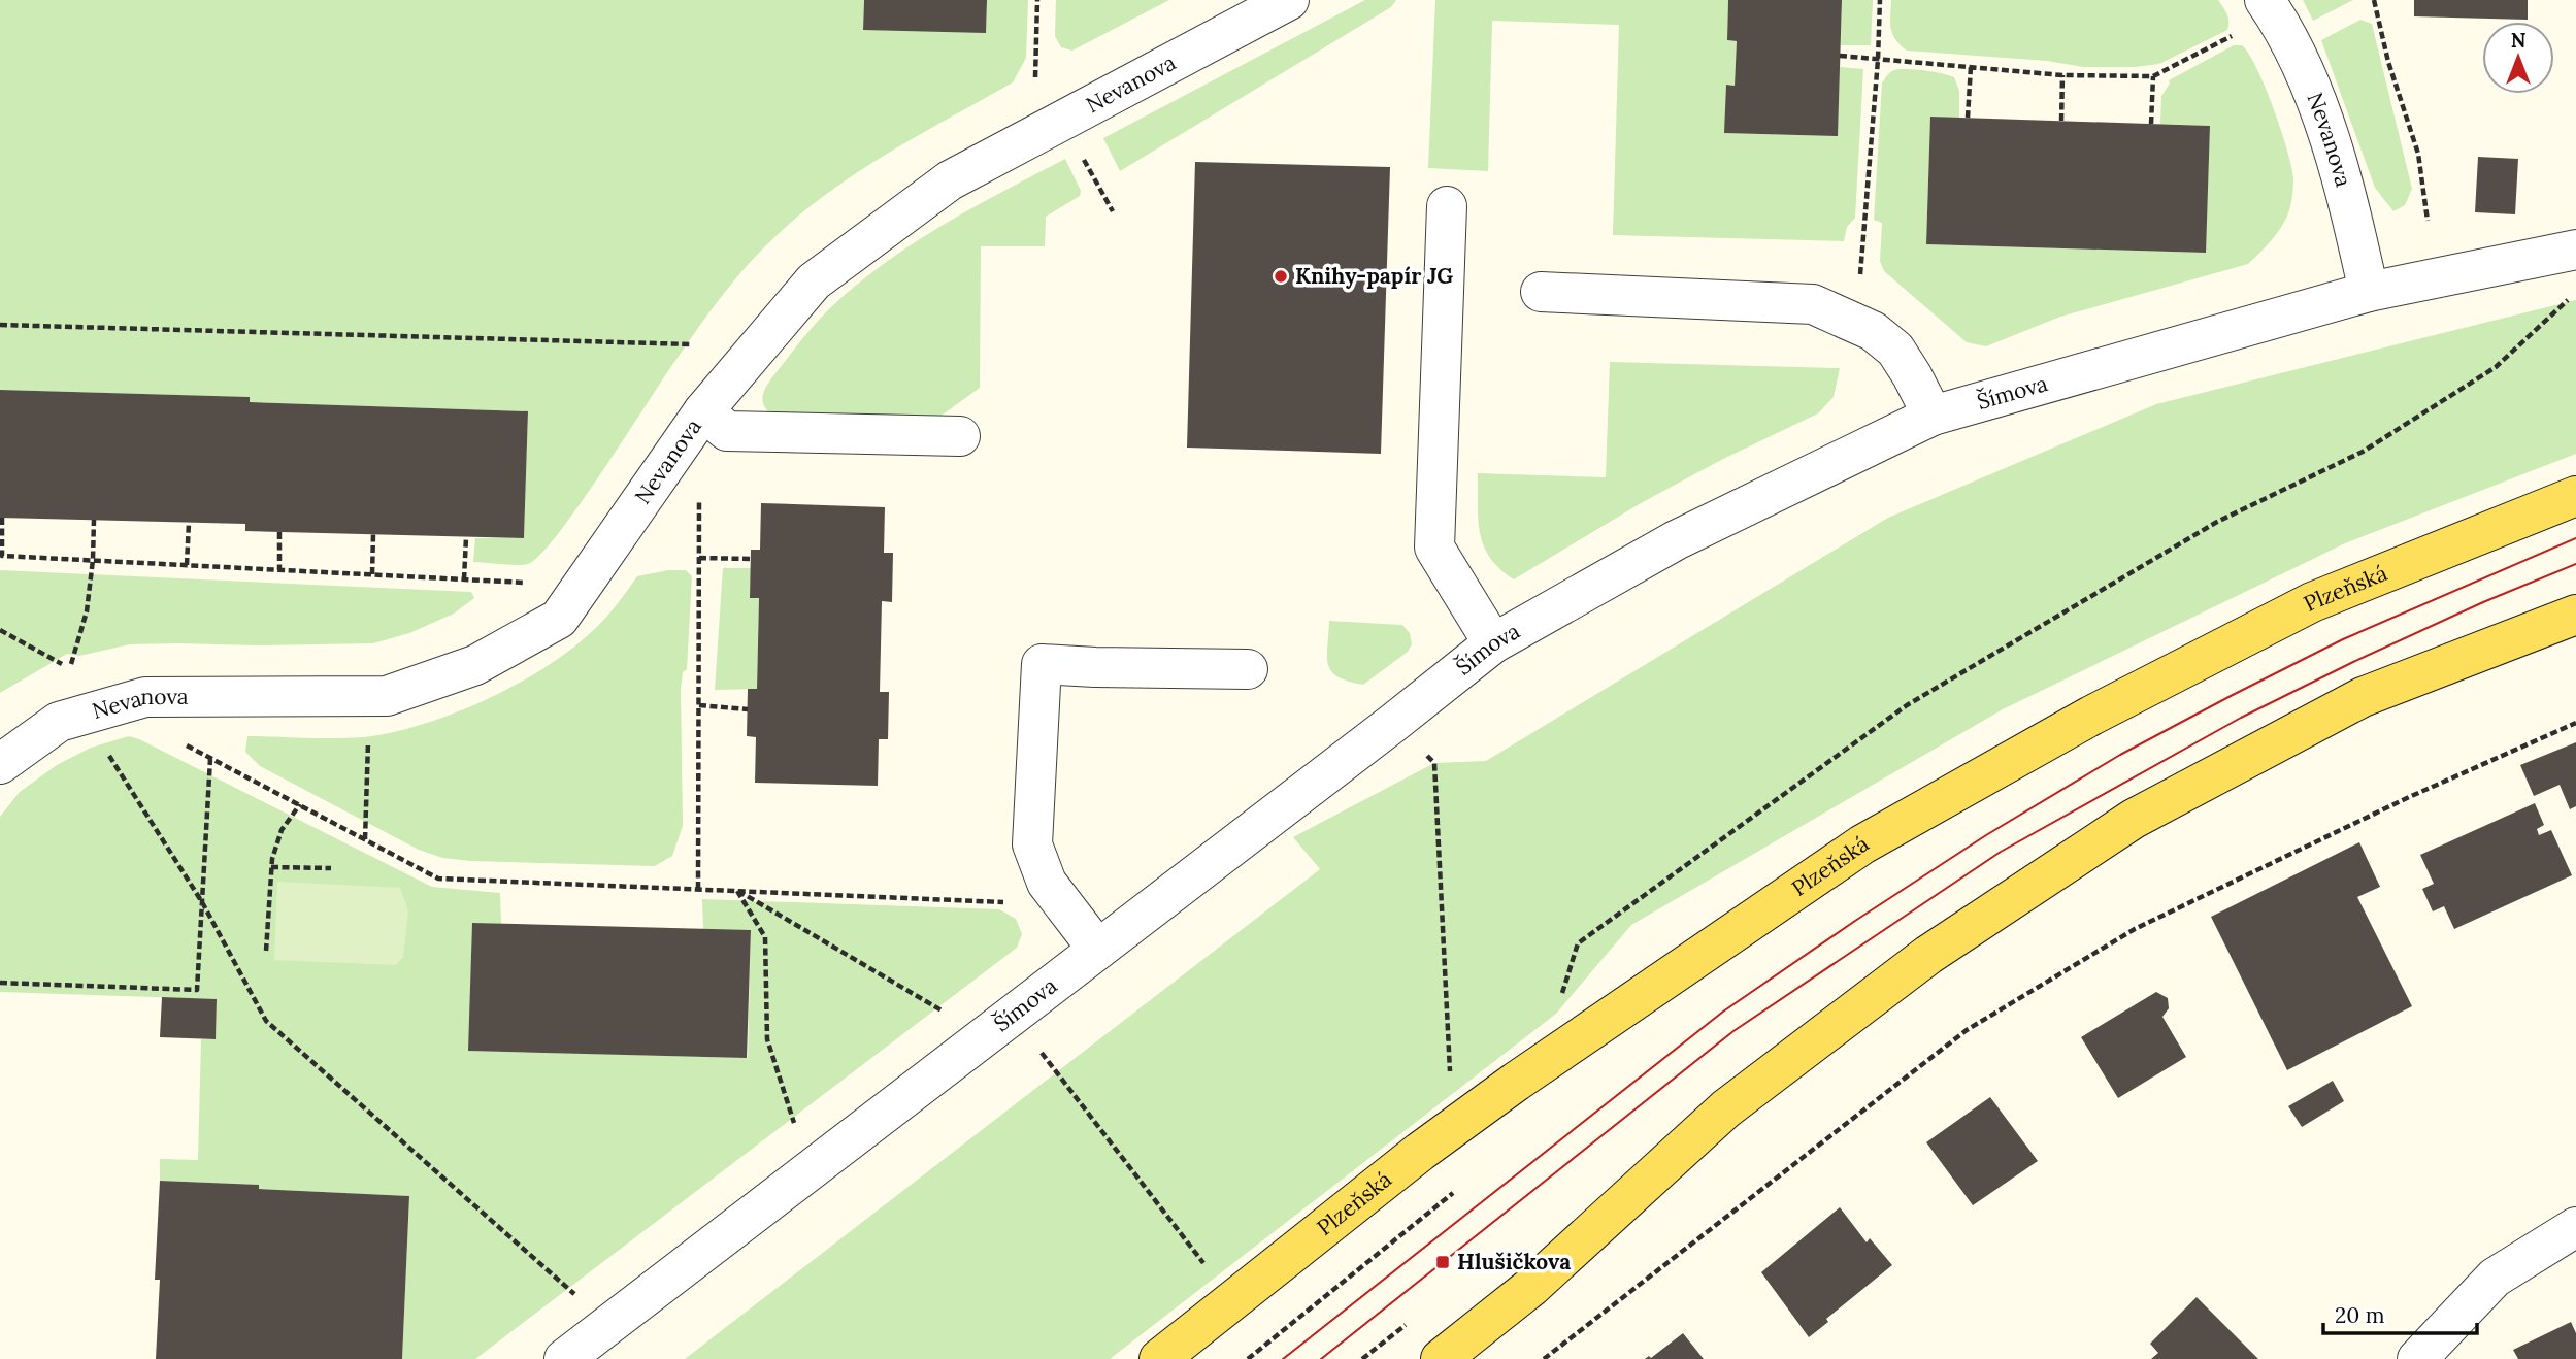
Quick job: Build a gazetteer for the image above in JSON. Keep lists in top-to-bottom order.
{
  "streets": {
    "main road": ["Plzeňská"],
    "street": ["Nevanova", "Šímova"]
  },
  "crossings": [
    ["Nevanova", "Šímova"]
  ],
  "places": {
    "other": ["Knihy-papír JG"],
    "transit": ["Hlušičkova"]
  },
  "scale_bar": "20 m",
  "north": "top"
}
